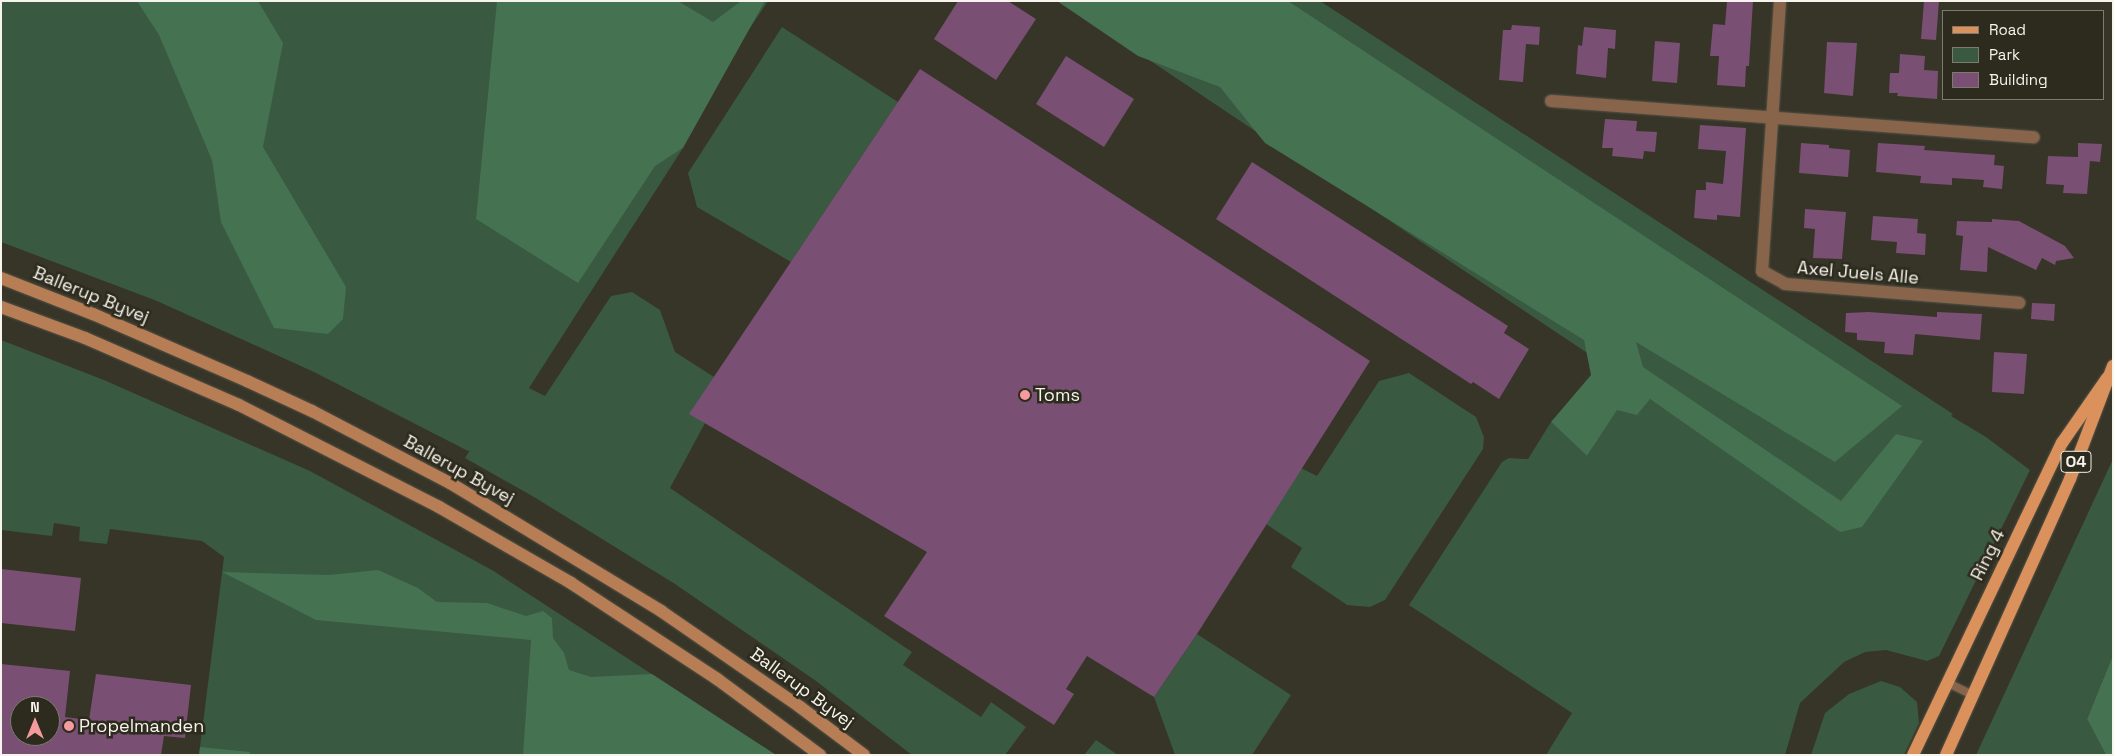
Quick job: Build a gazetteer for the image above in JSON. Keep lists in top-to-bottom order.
{
  "streets": {
    "main road": ["Ballerup Byvej", "O4", "Ring 4"],
    "street": ["Axel Juels Alle"]
  },
  "places": ["Toms", "Propelmanden"],
  "legend": ["Road", "Park", "Building"],
  "north": "top"
}
